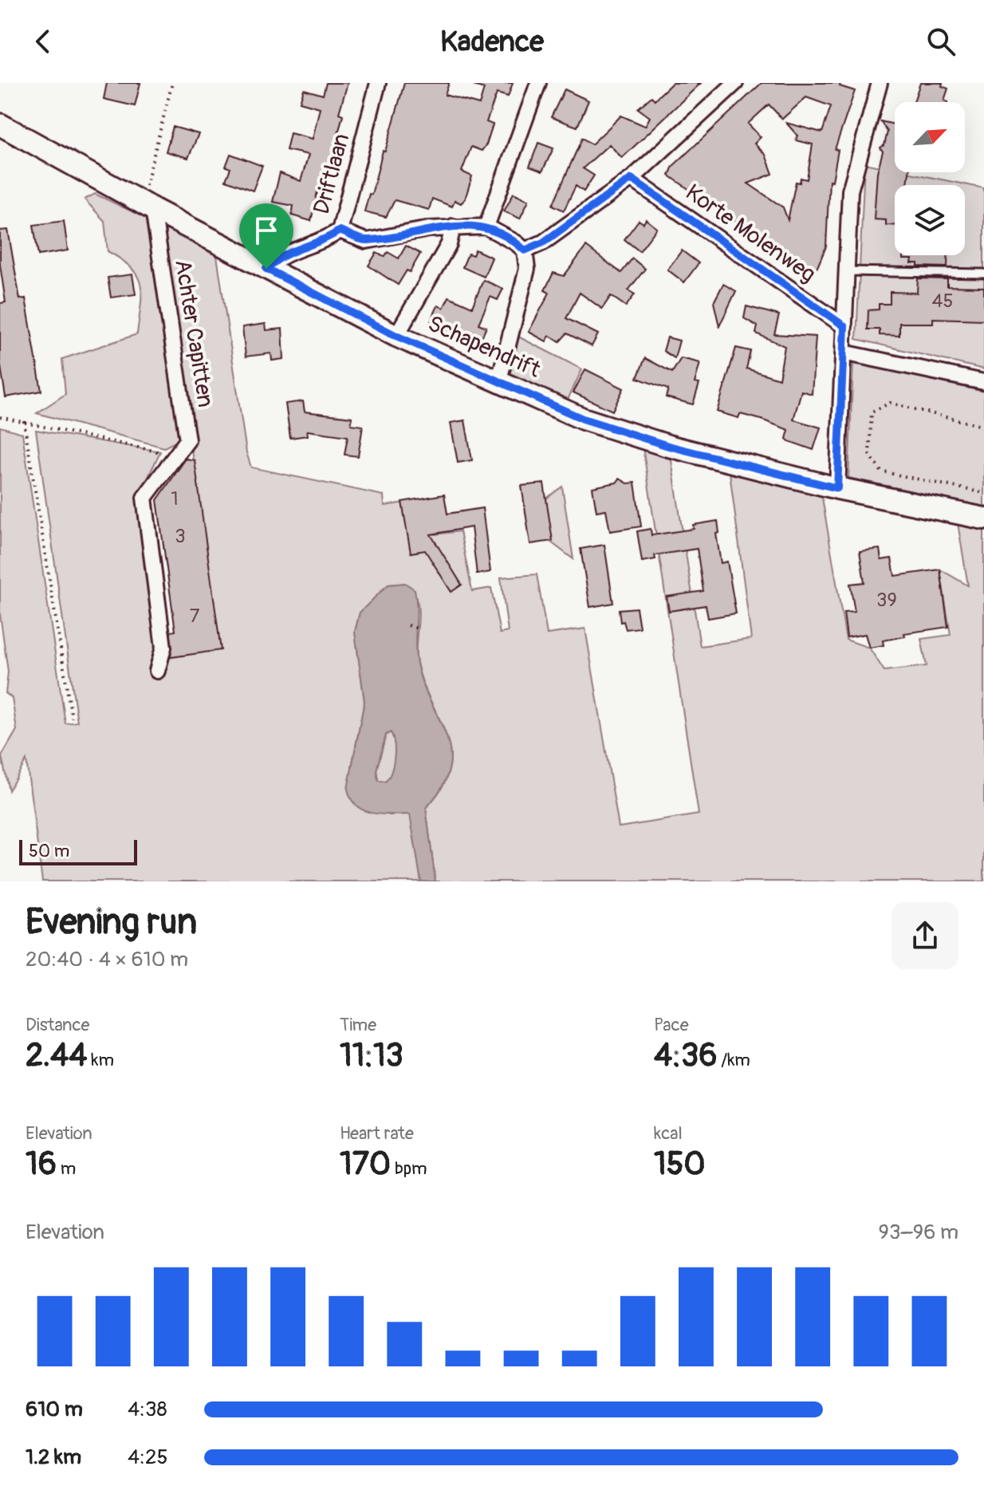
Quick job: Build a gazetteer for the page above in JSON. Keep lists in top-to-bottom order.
{
  "streets": {
    "street": [
      "Driftlaan",
      "Korte Molenweg",
      "Achter Capitten",
      "Schapendrift"
    ]
  },
  "crossings": [
    ["Driftlaan", "Schapendrift"],
    ["Achter Capitten", "Schapendrift"]
  ],
  "house_numbers": [
    "45",
    "1",
    "3",
    "39",
    "7"
  ],
  "scale_bar": "50 m",
  "north": "top right",
  "page": {
    "header": "Kadence",
    "scale": "50 m",
    "heading": ["Evening run", "20:40 · 4 × 610 m"],
    "stats": [
      ["Distance", "2.44 km"],
      ["Time", "11:13"],
      ["Pace", "4:36 /km"],
      ["Elevation", "16 m"],
      ["Heart rate", "170 bpm"],
      ["kcal", "150"]
    ],
    "chart": ["Elevation", "93–96 m"],
    "list": [
      {
        "name": "610 m",
        "note": "4:38"
      },
      {
        "name": "1.2 km",
        "note": "4:25"
      }
    ]
  }
}
